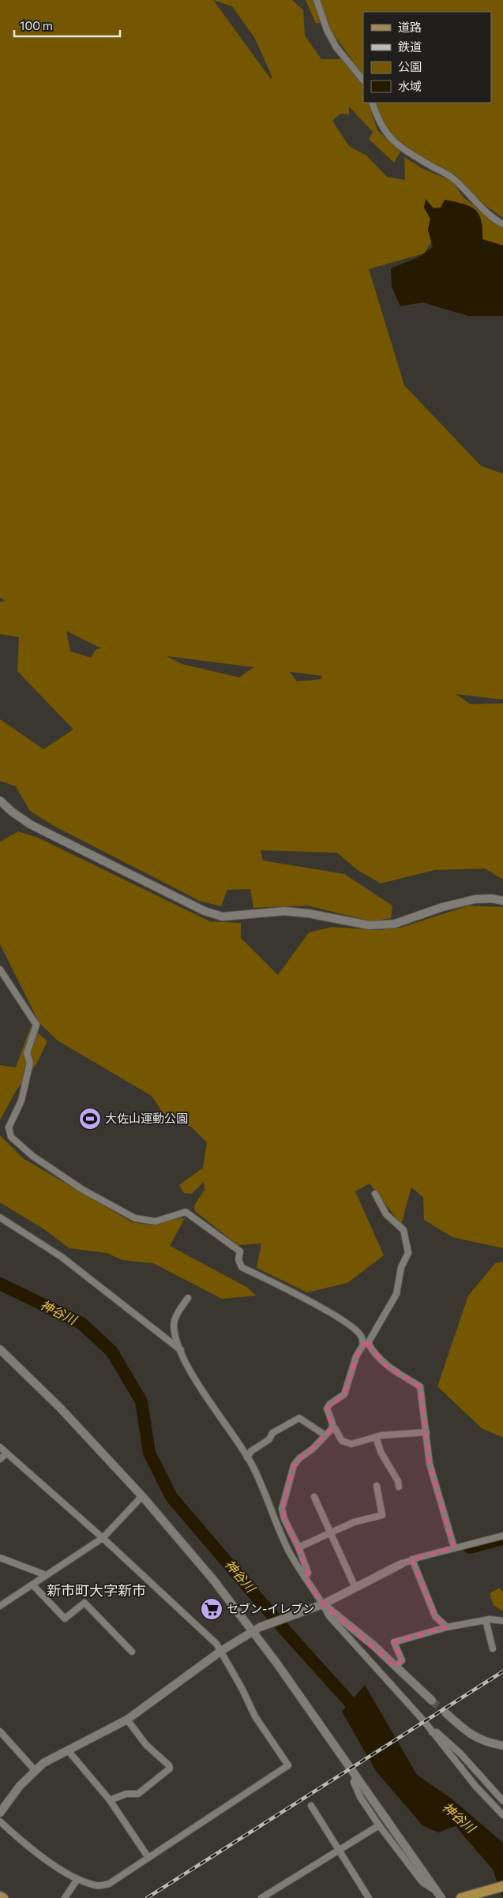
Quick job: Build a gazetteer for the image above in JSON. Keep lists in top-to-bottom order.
{
  "districts": ["新市町大字新市"],
  "water": ["神谷川"],
  "places": {
    "sports": ["大佐山運動公園"],
    "supermarket": ["セブン-イレブン"]
  },
  "legend": [
    "道路",
    "鉄道",
    "公園",
    "水域"
  ],
  "scale_bar": "100 m"
}
